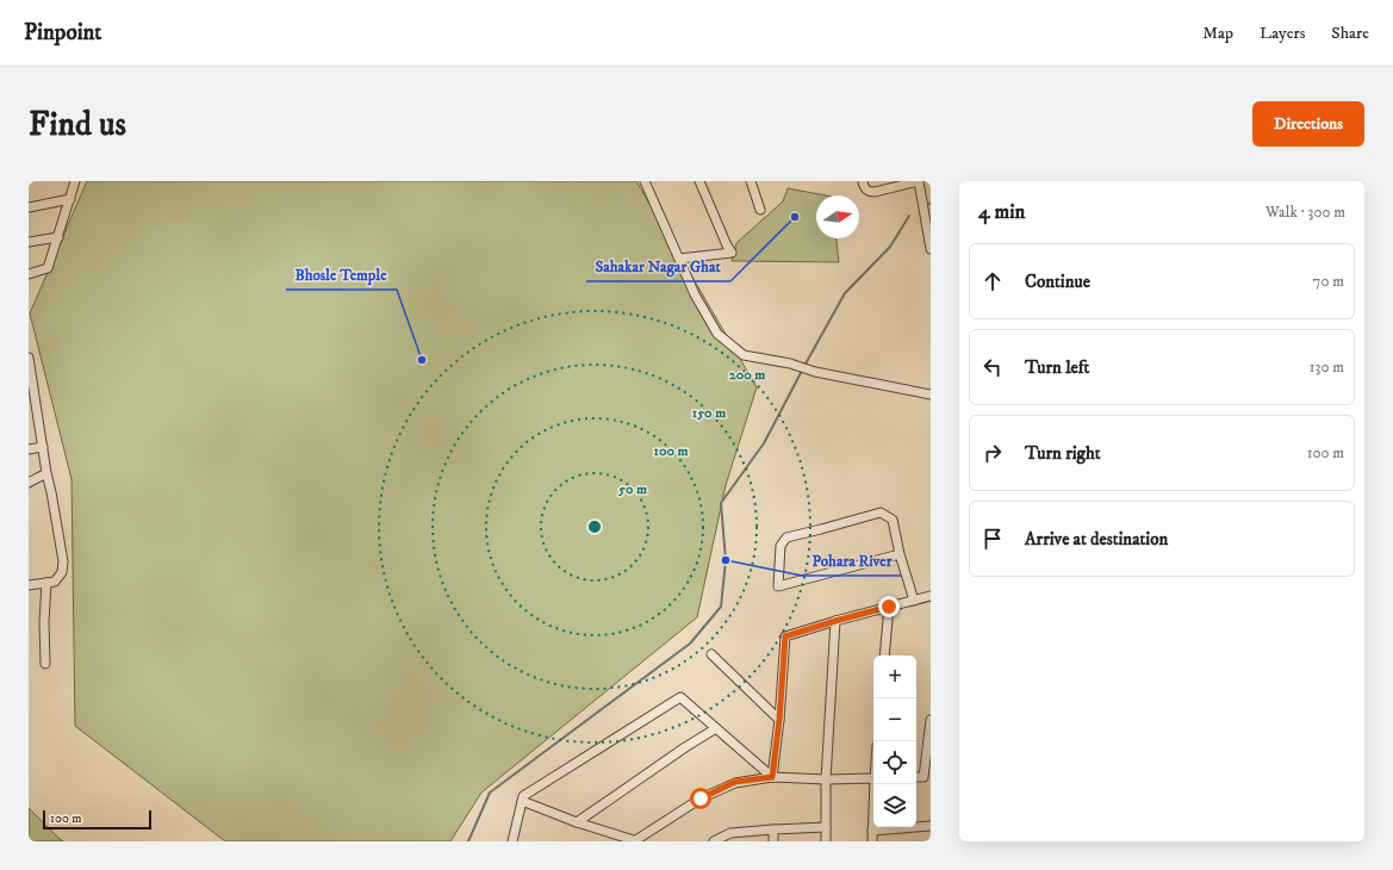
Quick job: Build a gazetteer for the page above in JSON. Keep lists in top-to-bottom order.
{
  "places": ["Sahakar Nagar Ghat", "Bhosle Temple", "Pohara River"],
  "scale_bar": "100 m",
  "north": "right",
  "page": {
    "header": "Pinpoint",
    "nav": ["Map", "Layers", "Share"],
    "buttons": "Directions",
    "title": "Find us",
    "heading": ["4 min", "Walk · 300 m"],
    "list": [
      ["Continue", "70 m"],
      ["Turn left", "130 m"],
      ["Turn right", "100 m"],
      "Arrive at destination"
    ],
    "map_buttons": ["+", "−"],
    "scale": "100 m"
  },
  "rings": [
    "200 m",
    "150 m",
    "100 m",
    "50 m"
  ]
}
